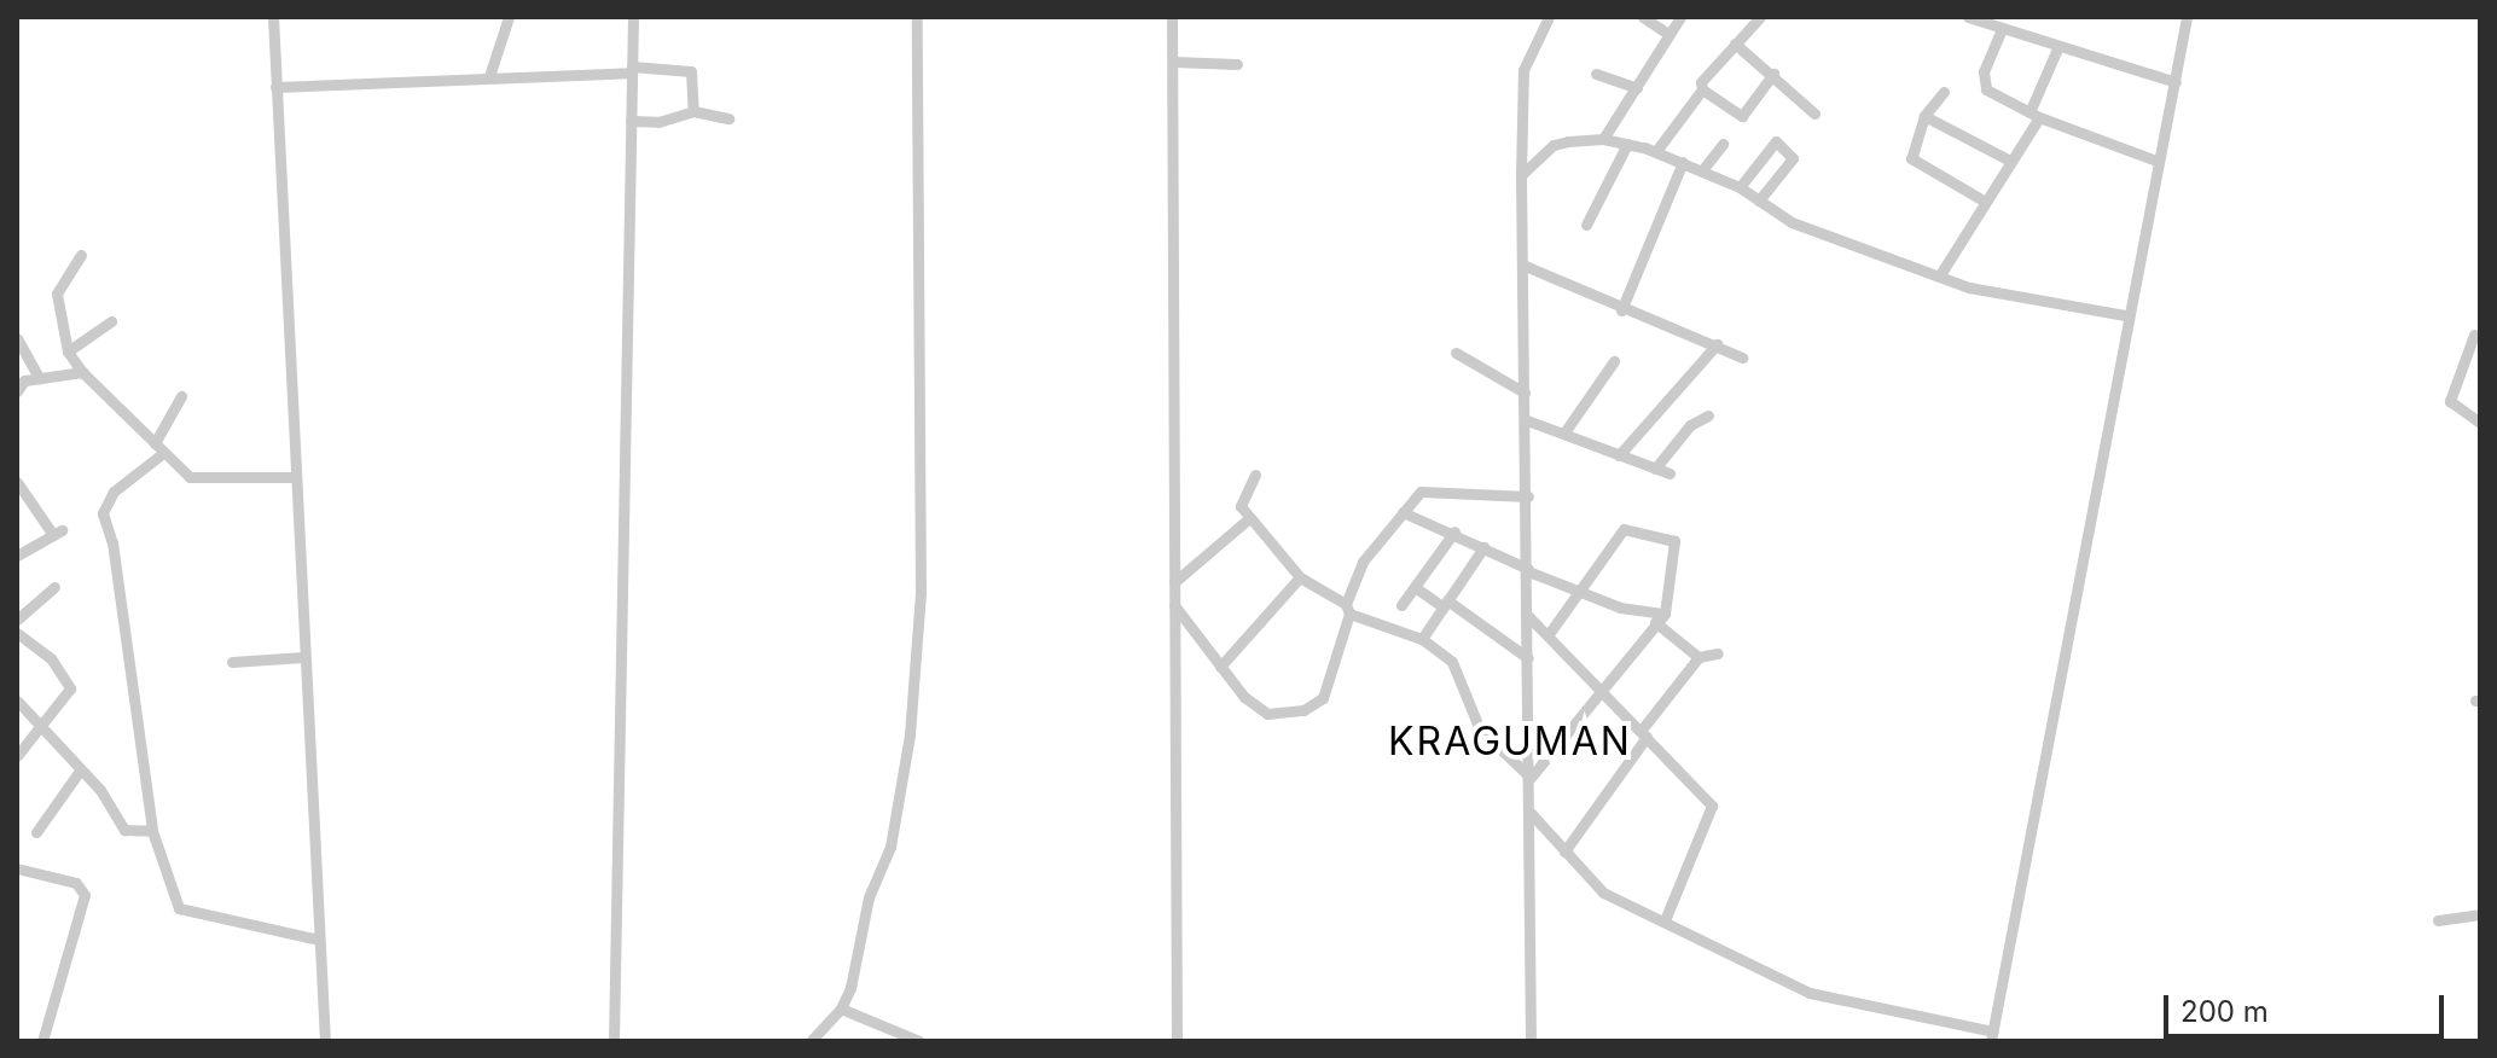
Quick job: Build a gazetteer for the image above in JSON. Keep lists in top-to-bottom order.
{
  "districts": ["KRAGUMAN"],
  "scale_bar": "200 m"
}
